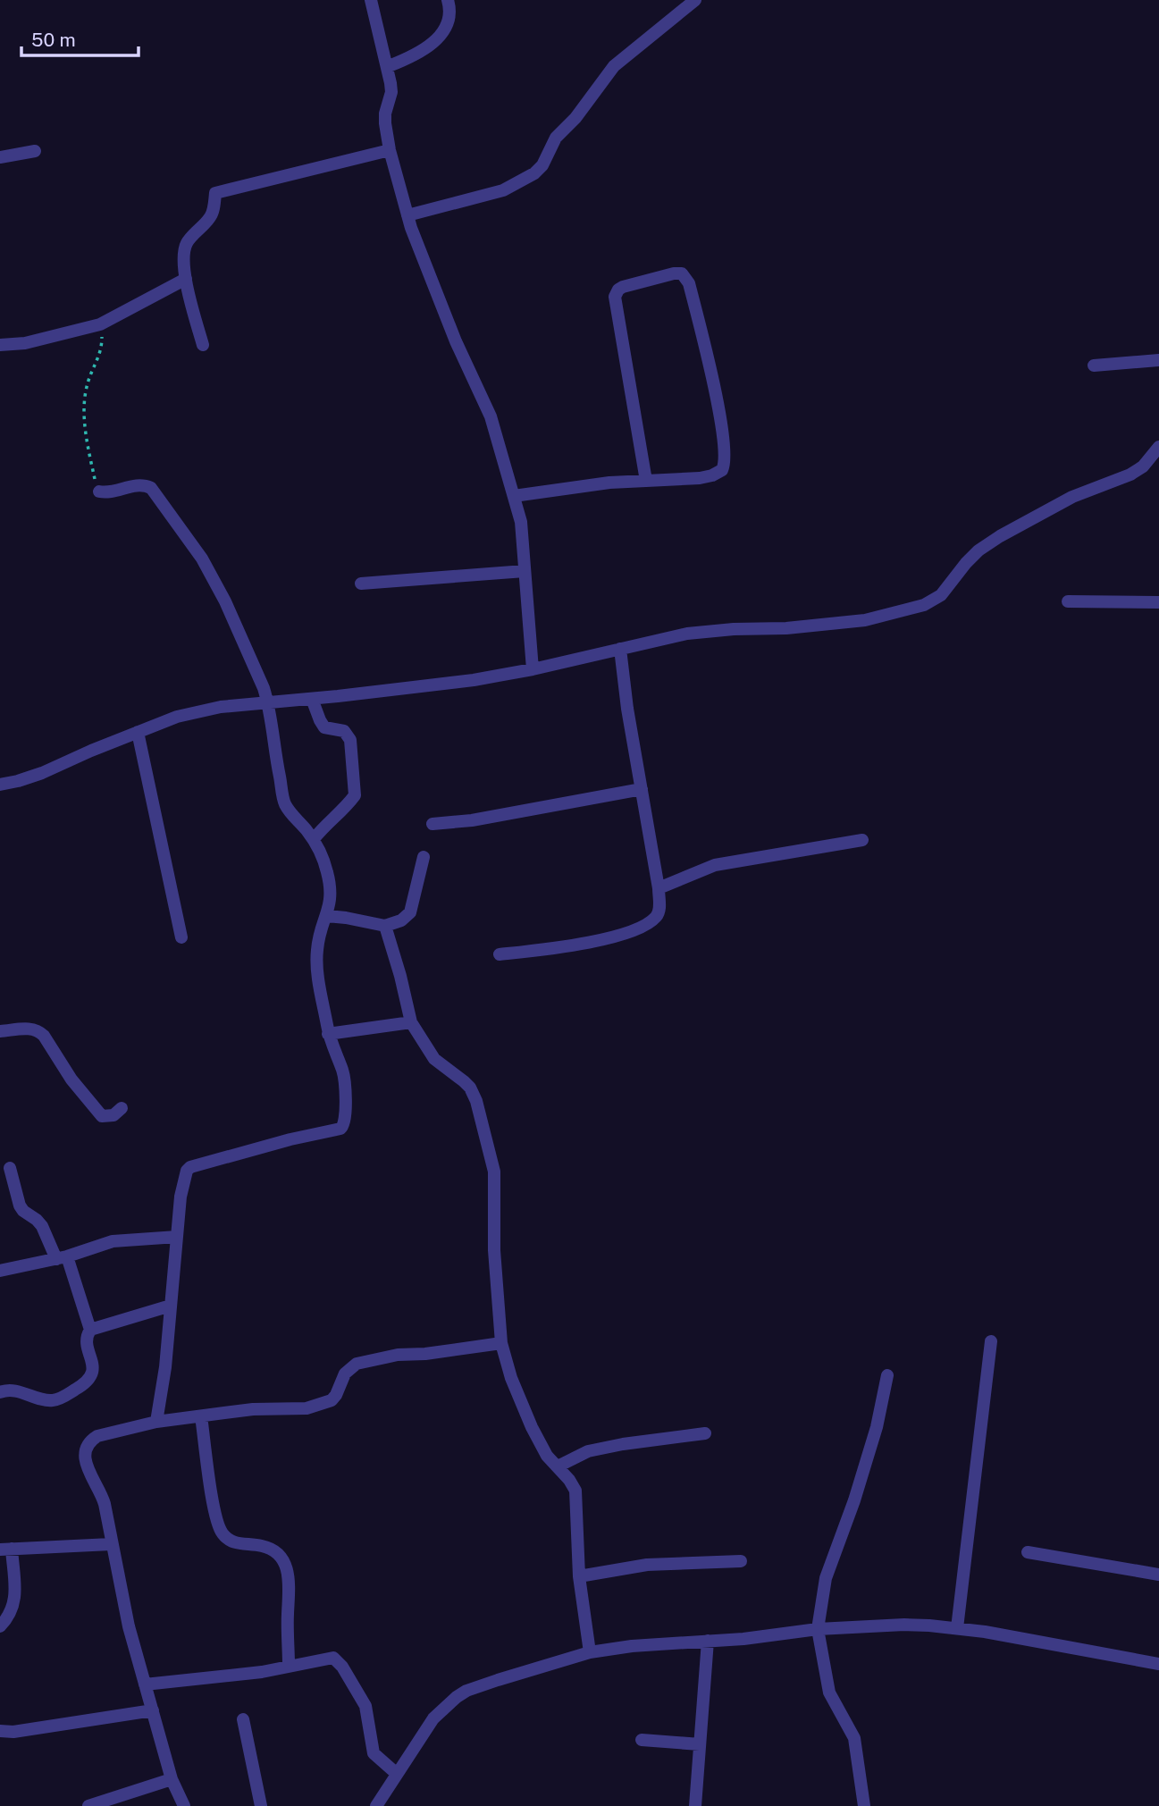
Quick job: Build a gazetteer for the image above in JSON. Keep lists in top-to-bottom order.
{
  "scale_bar": "50 m"
}
